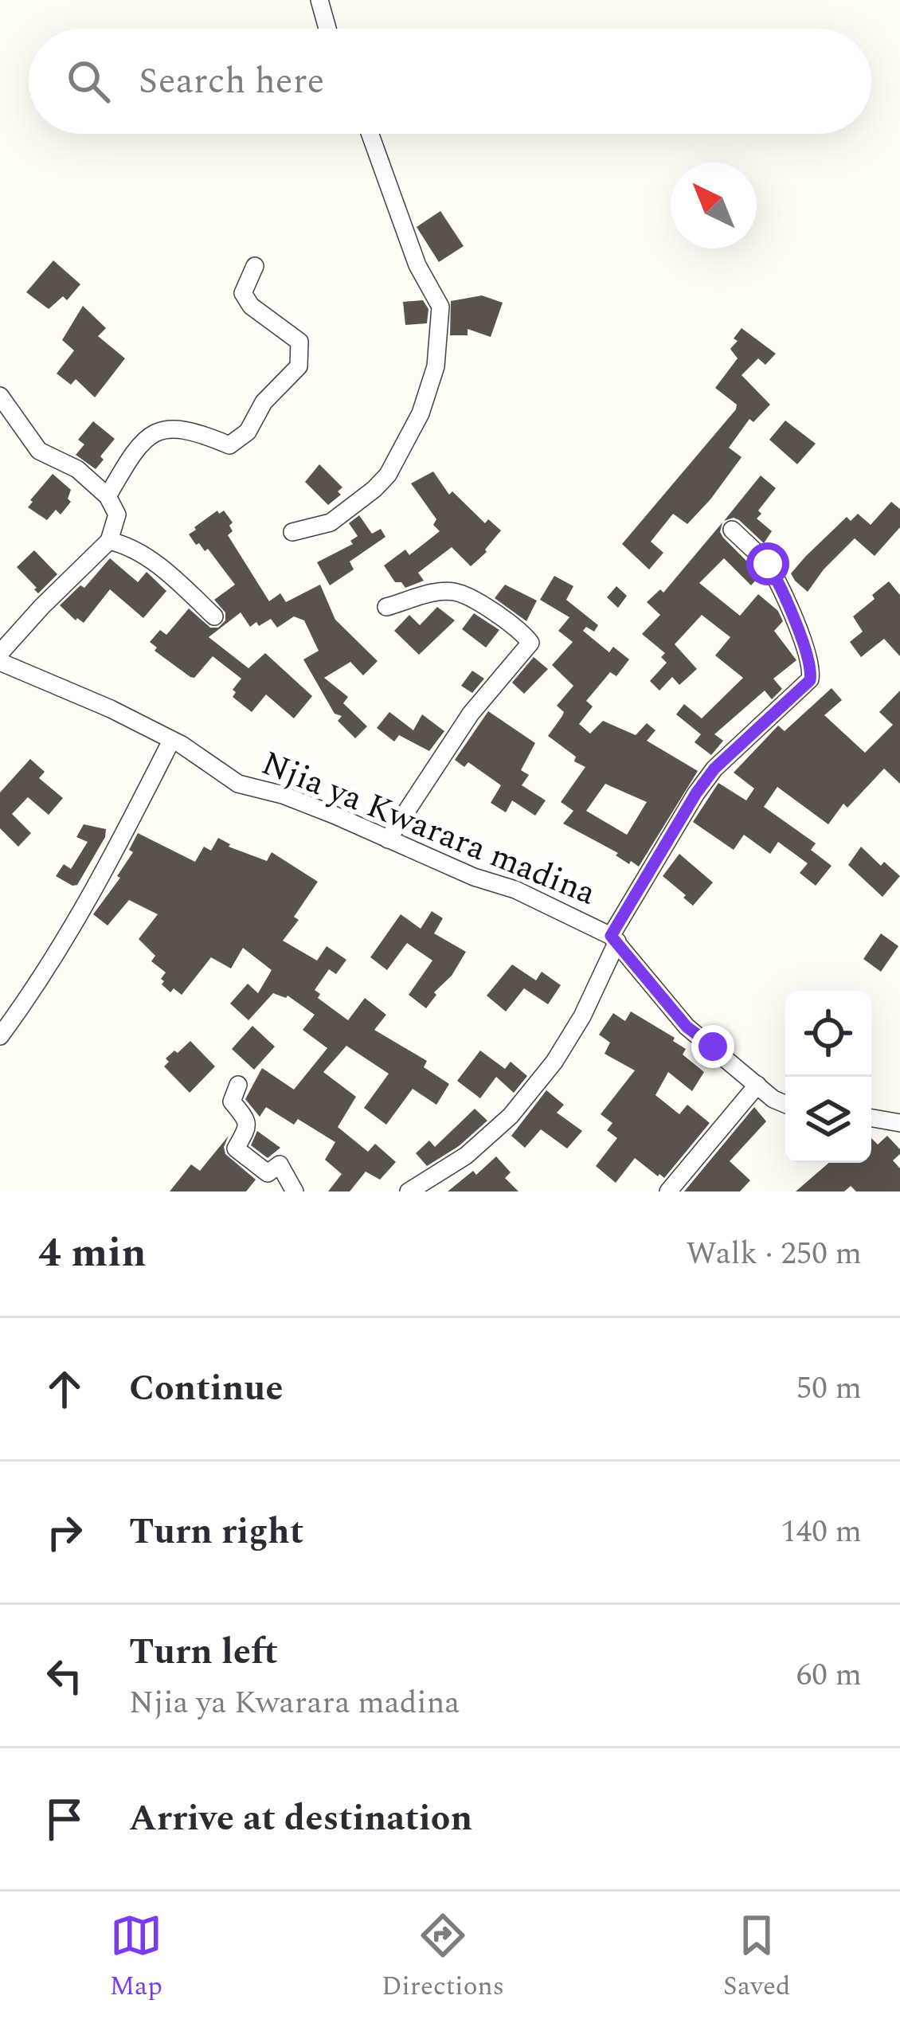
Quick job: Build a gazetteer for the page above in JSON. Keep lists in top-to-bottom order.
{
  "streets": {
    "street": ["Njia ya Kwarara madina"]
  },
  "north": "top left",
  "page": {
    "search": "Search here",
    "heading": ["4 min", "Walk · 250 m"],
    "list": [
      ["Continue", "50 m"],
      ["Turn right", "140 m"],
      ["Turn left", "Njia ya Kwarara madina", "60 m"],
      "Arrive at destination"
    ],
    "nav": ["Map", "Directions", "Saved"]
  }
}
